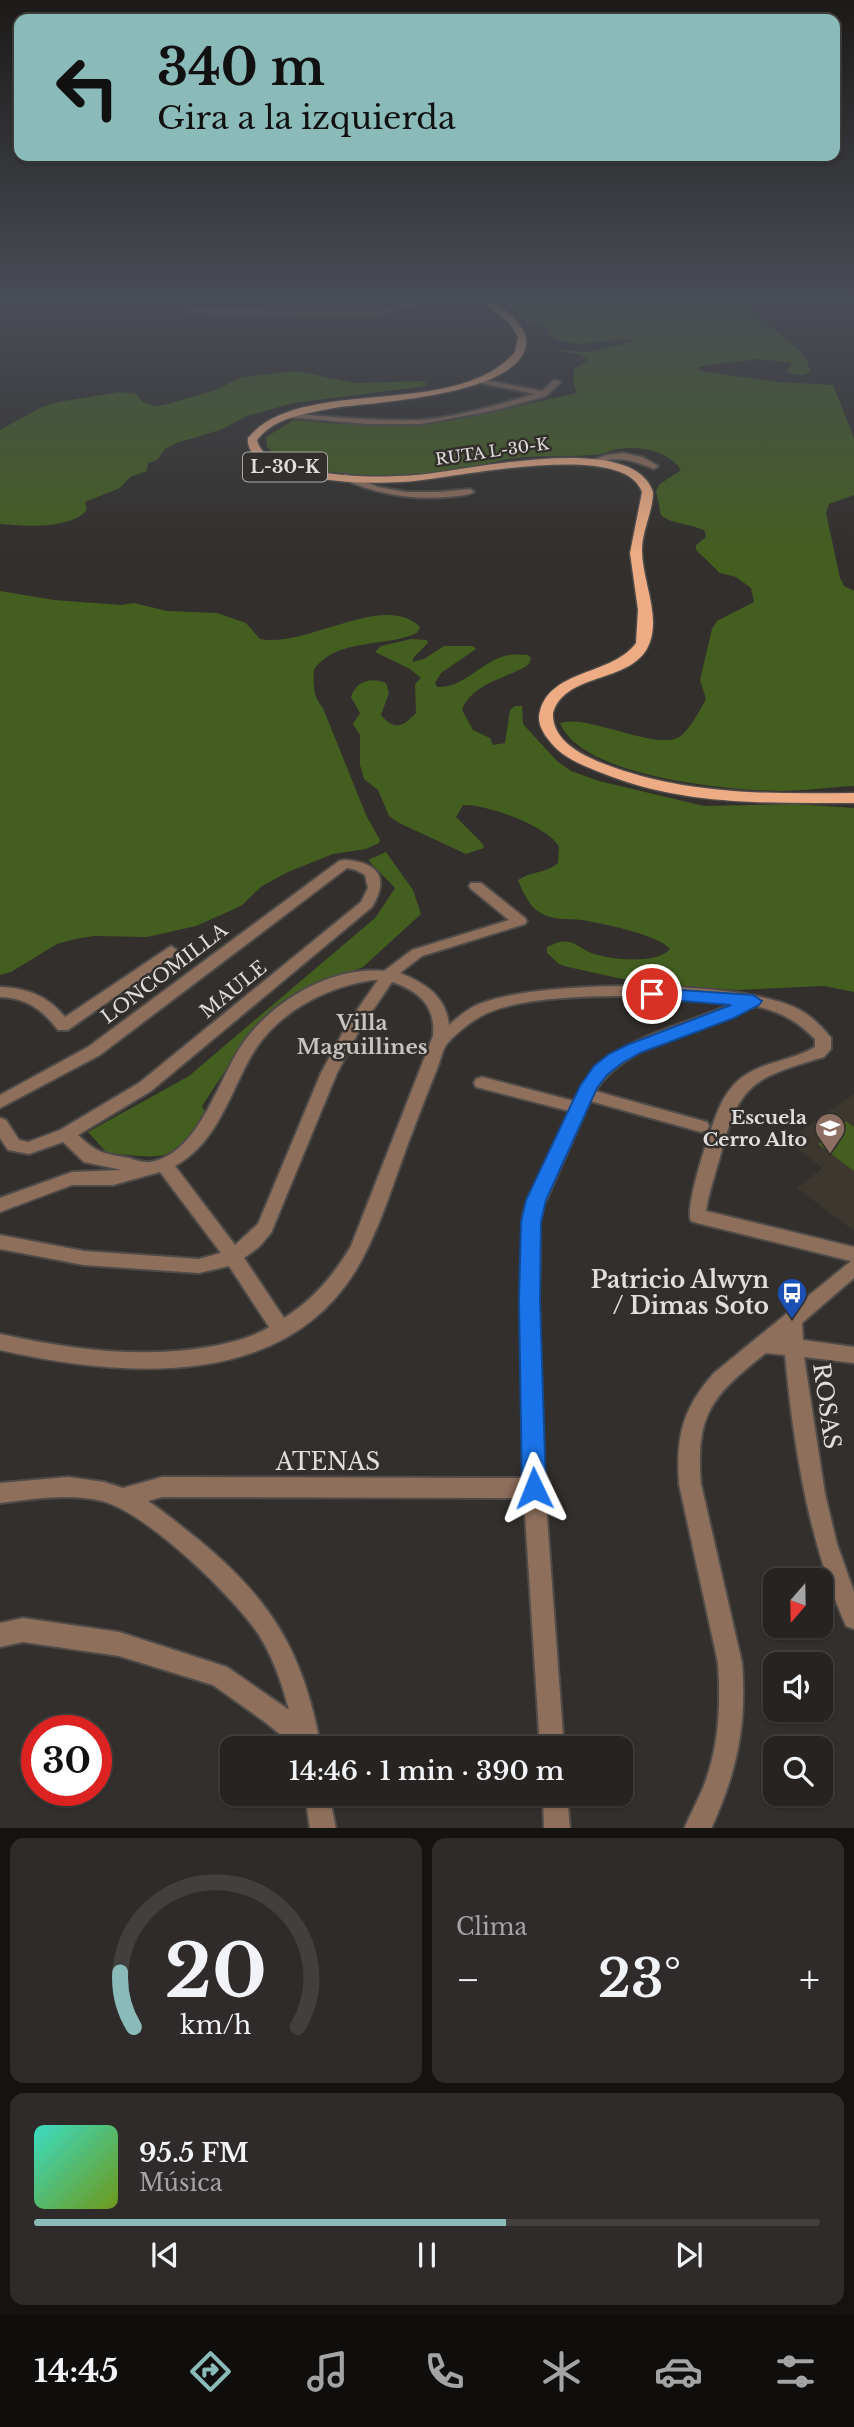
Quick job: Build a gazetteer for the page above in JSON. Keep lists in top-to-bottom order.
{
  "streets": {
    "main road": ["RUTA L-30-K", "L-30-K"],
    "street": [
      "LONCOMILLA",
      "MAULE",
      "ROSAS",
      "ATENAS"
    ]
  },
  "crossings": [
    ["LONCOMILLA", "MAULE"]
  ],
  "districts": ["Villa Maguillines"],
  "places": {
    "school or university": ["Escuela Cerro Alto"],
    "bus stop": ["Patricio Alwyn / Dimas Soto"]
  },
  "north": "bottom",
  "page": {
    "turn": ["340 m", "Gira a la izquierda"],
    "limit": "30",
    "trip": "14:46 · 1 min · 390 m",
    "tile": "Clima",
    "heat": ["−", "23°", "+"],
    "song": ["95.5 FM", "Música"],
    "tabs": "14:45",
    "gauge": ["20", "km/h"]
  }
}
